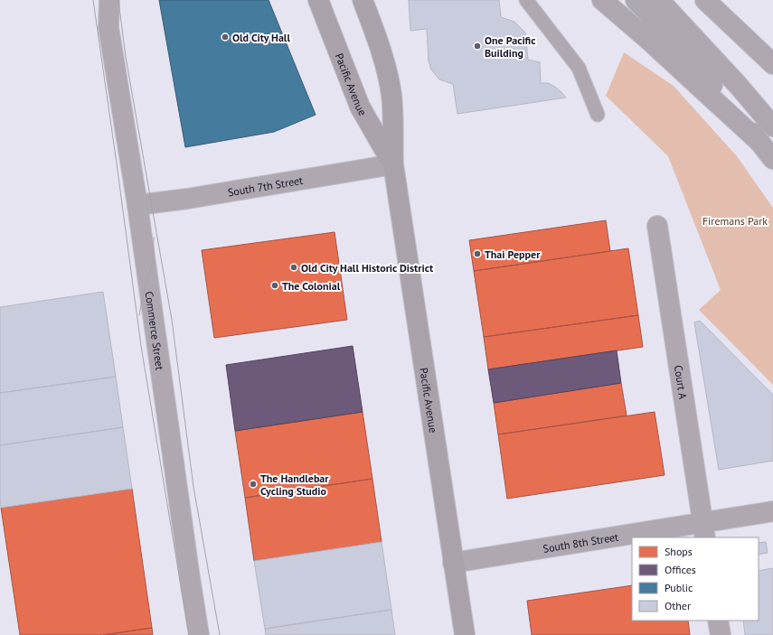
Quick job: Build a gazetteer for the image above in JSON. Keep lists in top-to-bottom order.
{
  "streets": {
    "main road": [
      "Pacific Avenue",
      "South 7th Street",
      "Commerce Street",
      "South 8th Street"
    ],
    "street": ["Court A"]
  },
  "crossings": [
    ["Pacific Avenue", "South 7th Street"],
    ["Pacific Avenue", "South 8th Street"],
    ["South 7th Street", "Commerce Street"],
    ["Court A", "South 8th Street"]
  ],
  "parks": ["Firemans Park"],
  "places": [
    "Old City Hall",
    "One Pacific Building",
    "Thai Pepper",
    "Old City Hall Historic District",
    "The Colonial",
    "The Handlebar Cycling Studio"
  ],
  "legend": [
    "Shops",
    "Offices",
    "Public",
    "Other"
  ]
}
